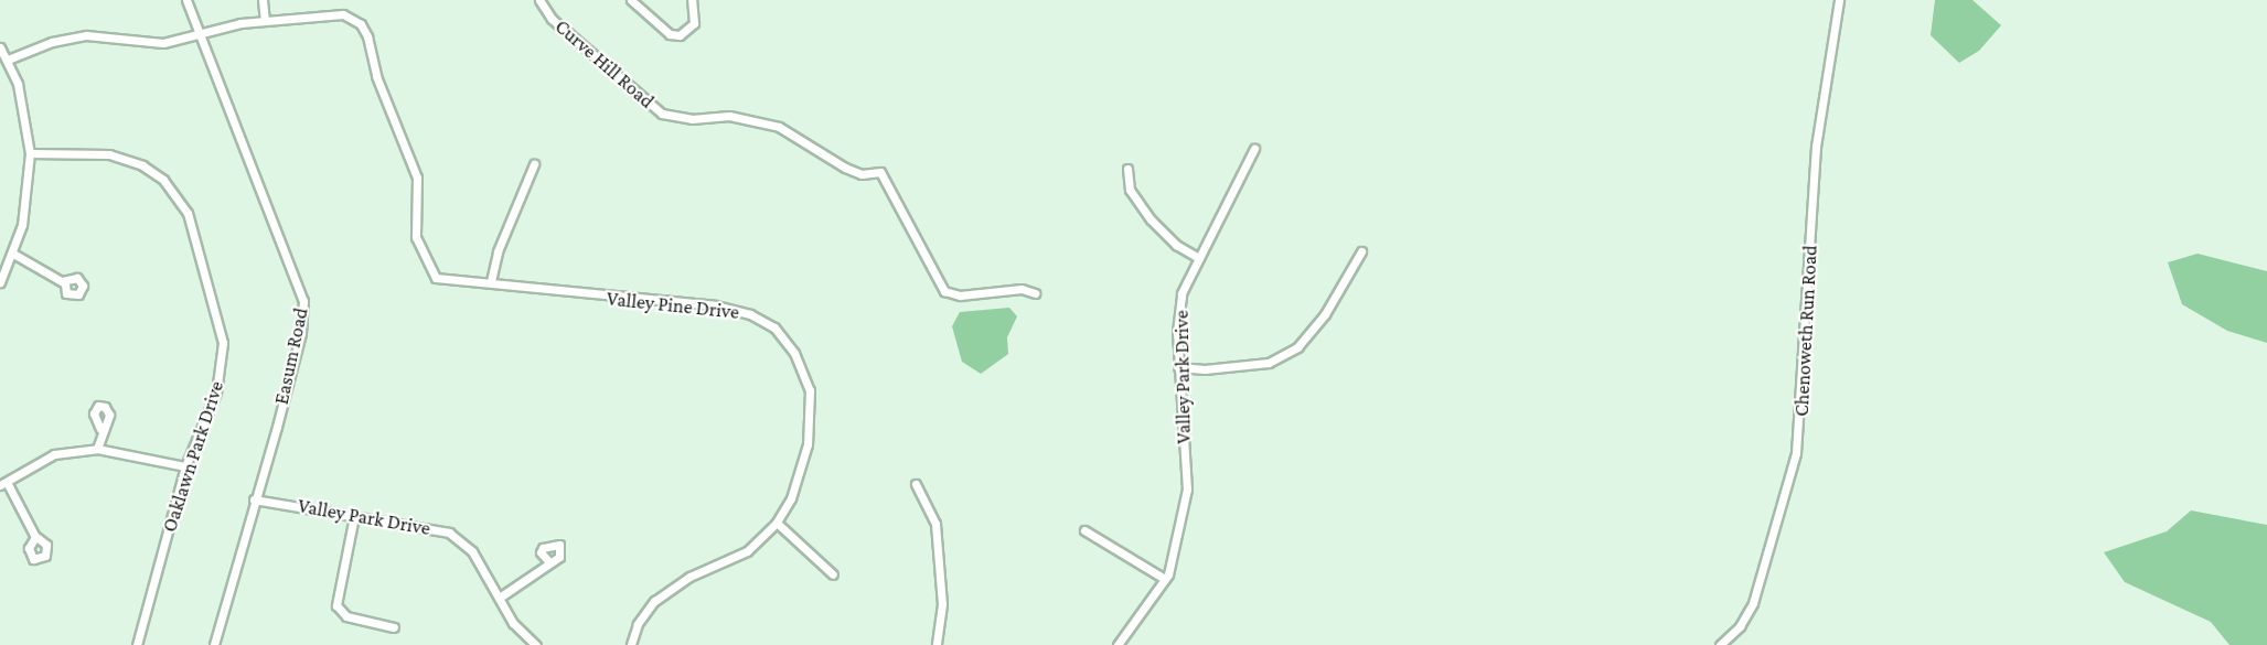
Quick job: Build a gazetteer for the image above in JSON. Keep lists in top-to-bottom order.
{
  "streets": {
    "street": [
      "Curve Hill Road",
      "Valley Pine Drive",
      "Chenoweth Run Road",
      "Easum Road",
      "Valley Park Drive",
      "Oaklawn Park Drive"
    ]
  },
  "crossings": [
    ["Easum Road", "Valley Park Drive"]
  ]
}
